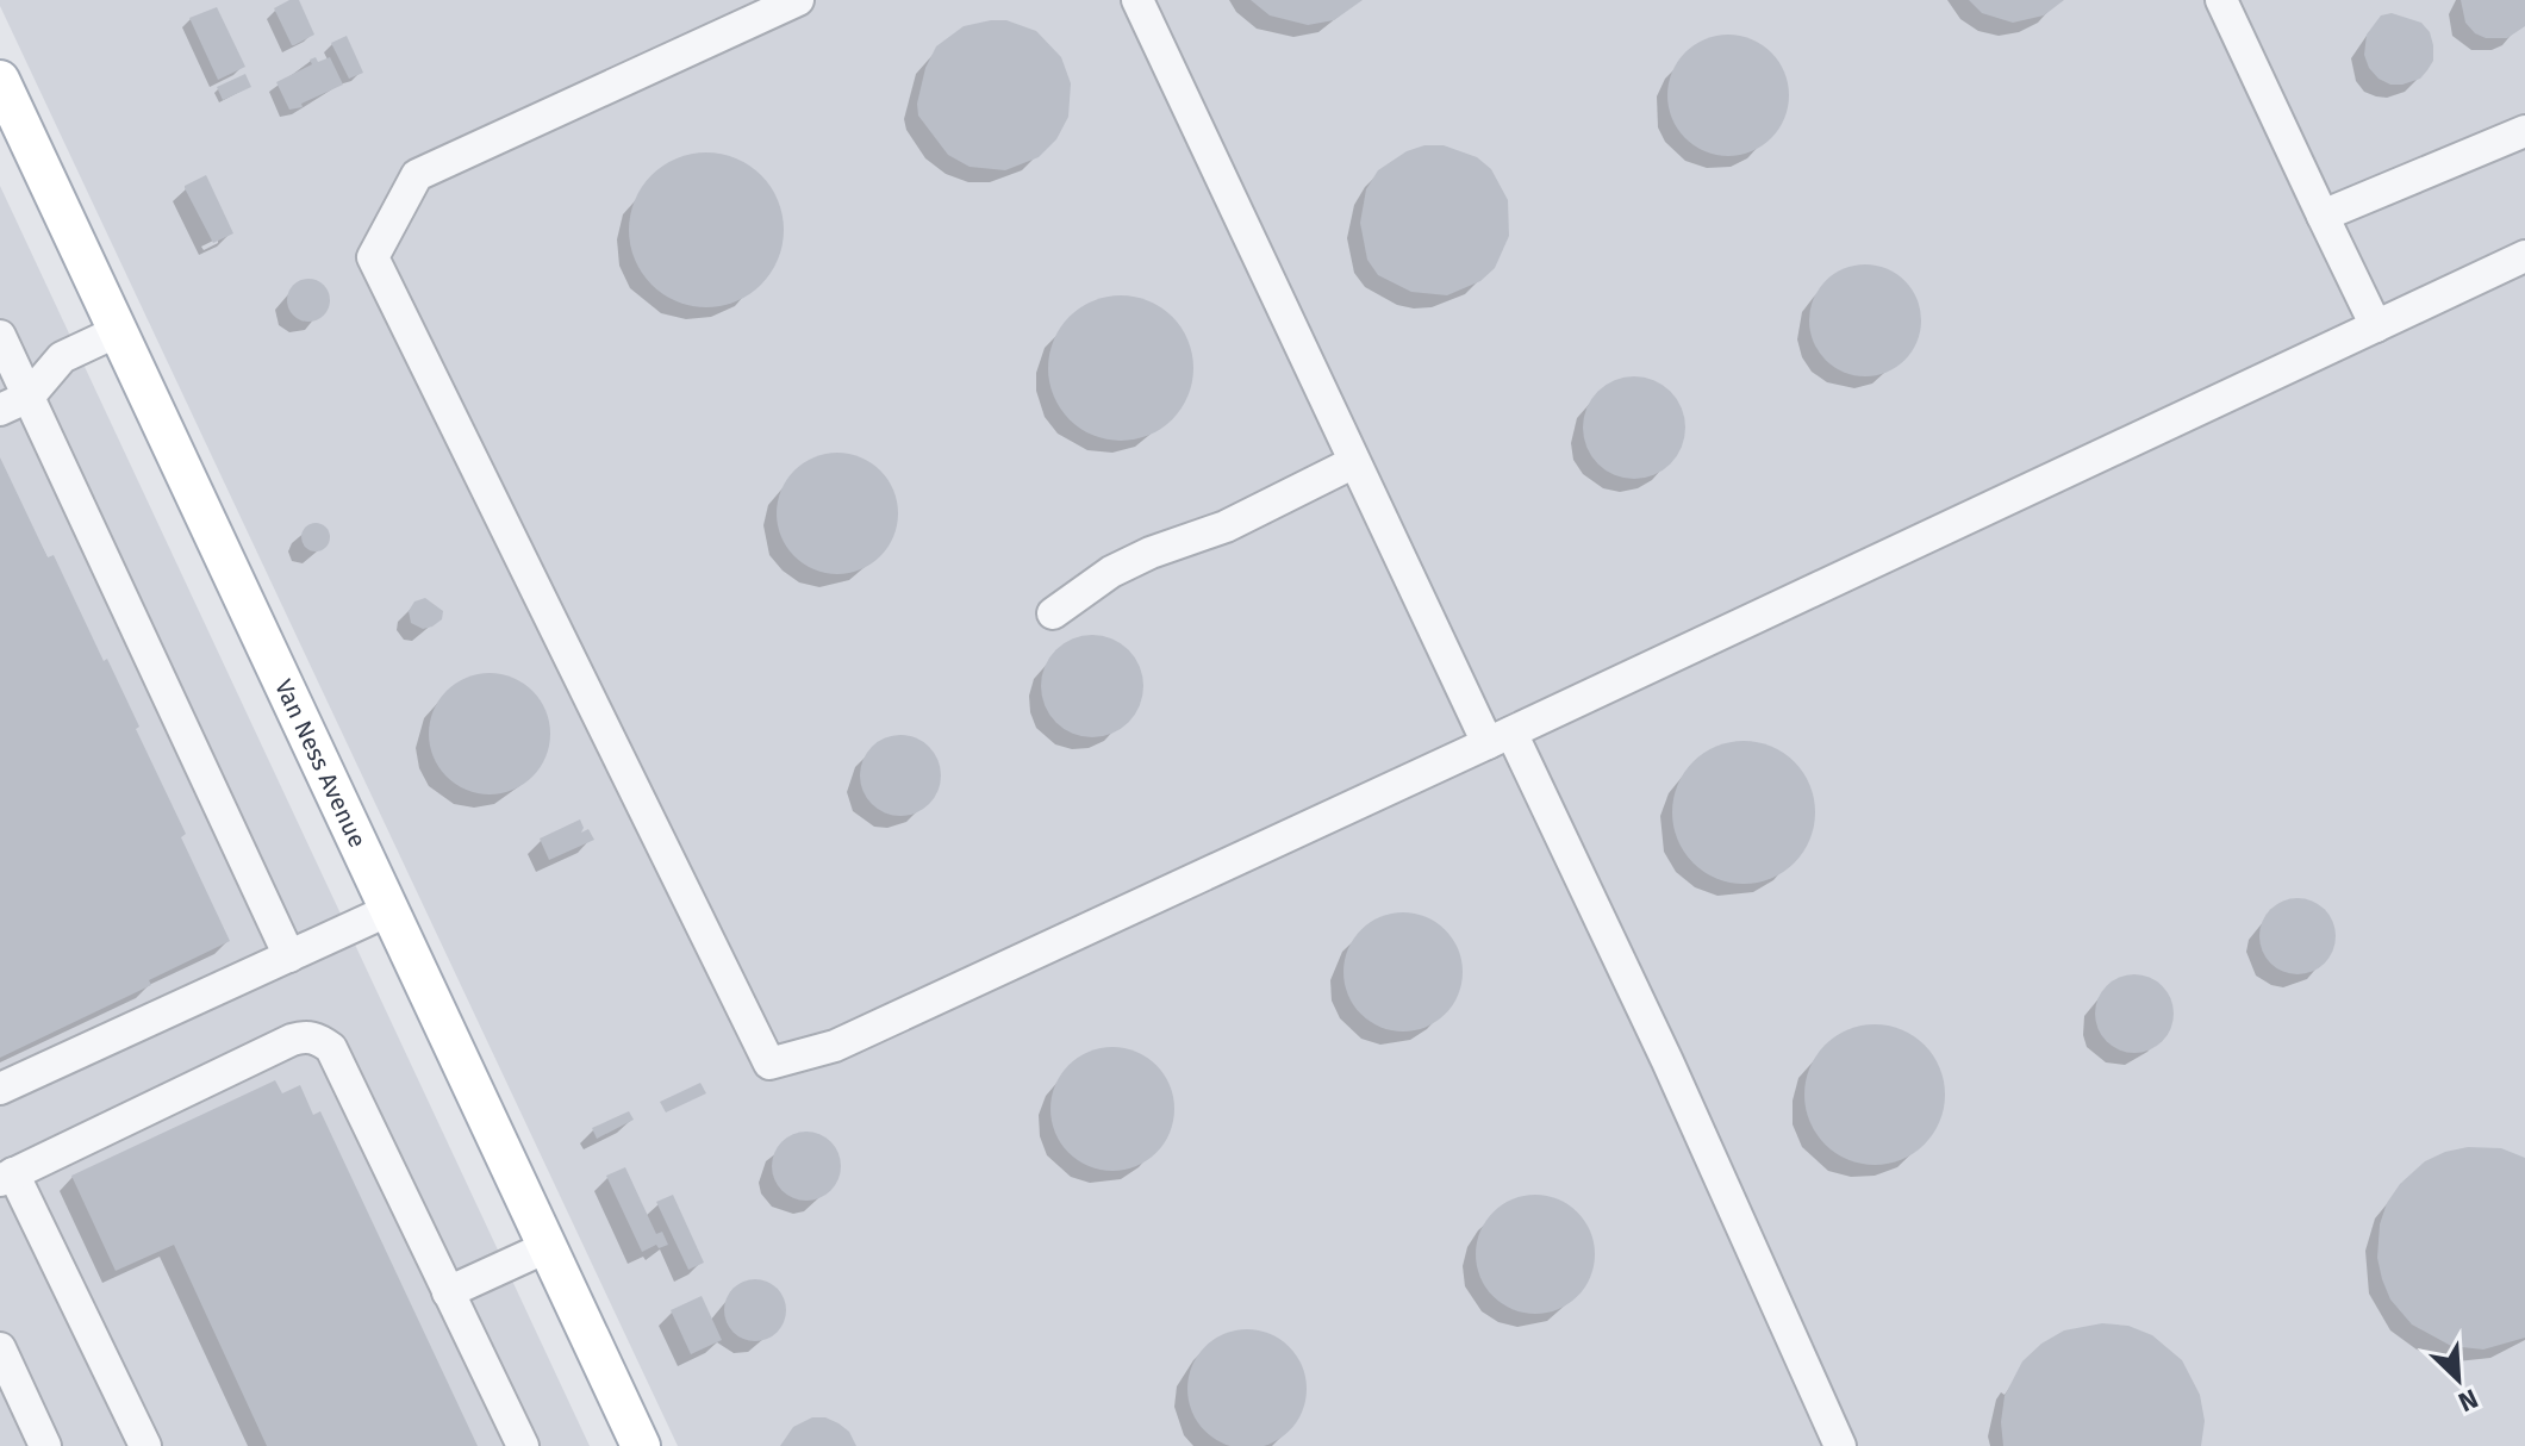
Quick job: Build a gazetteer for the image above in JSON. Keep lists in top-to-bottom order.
{
  "streets": {
    "main road": ["Van Ness Avenue"]
  },
  "north": "bottom right"
}
